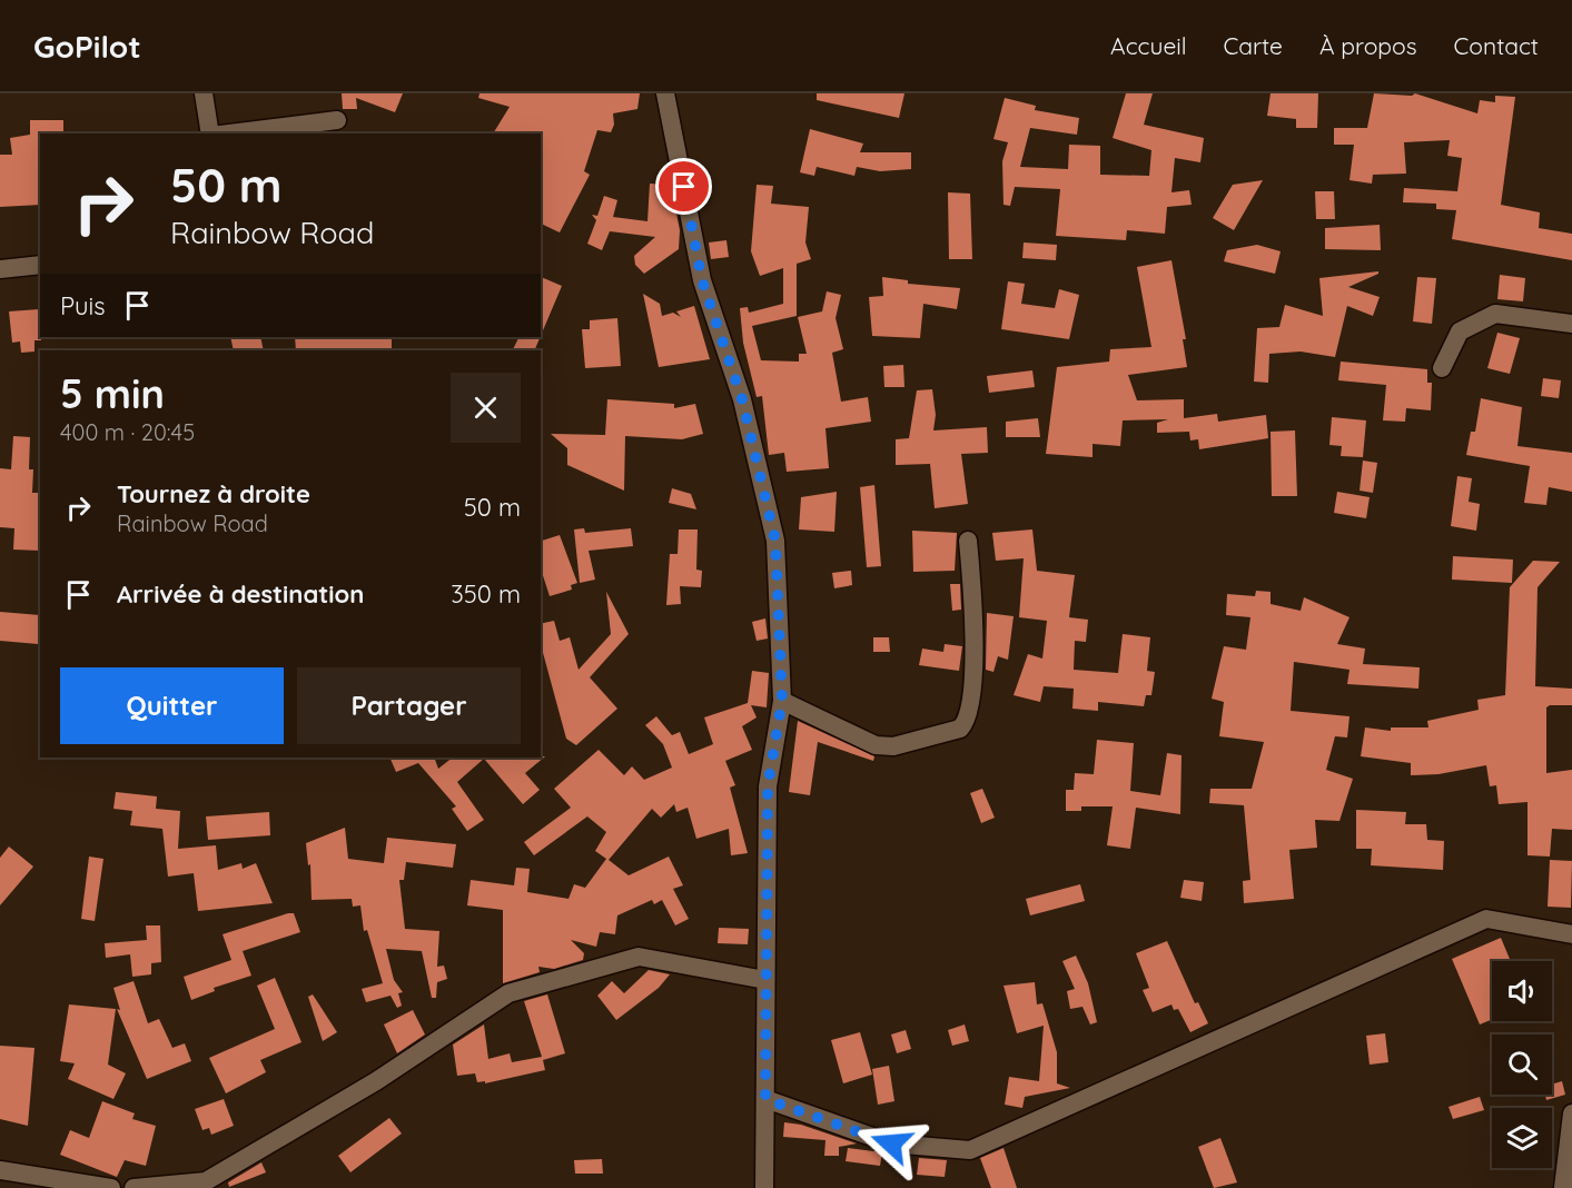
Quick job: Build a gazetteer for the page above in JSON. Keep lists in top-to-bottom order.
{
  "page": {
    "header": "GoPilot",
    "nav": [
      "Accueil",
      "Carte",
      "À propos",
      "Contact"
    ],
    "turn": ["50 m", "Rainbow Road"],
    "then": "Puis",
    "heading": ["5 min", "400 m · 20:45"],
    "list": [
      {
        "name": "Tournez à droite",
        "note": "Rainbow Road",
        "value": "50 m"
      },
      {
        "name": "Arrivée à destination",
        "value": "350 m"
      }
    ],
    "buttons": ["Quitter", "Partager"]
  }
}
